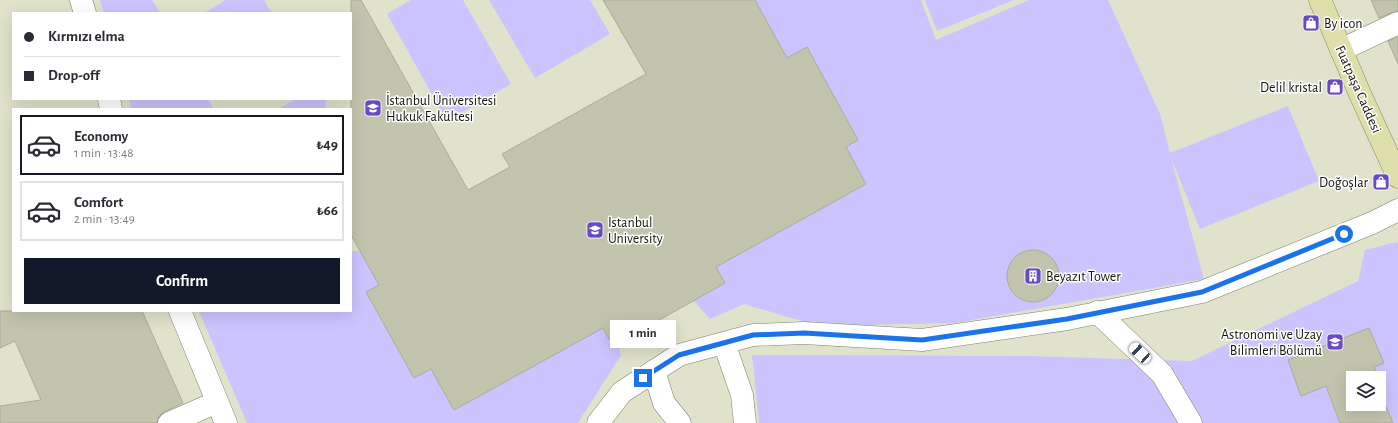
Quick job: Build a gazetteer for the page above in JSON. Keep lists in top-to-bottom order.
{
  "streets": {
    "main road": ["Fuatpaşa Caddesi"]
  },
  "places": {
    "shop": ["By icon", "Delil kristal", "Doğoşlar"],
    "school or university": ["İstanbul Üniversitesi Hukuk Fakültesi", "Istanbul University", "Astronomi ve Uzay Bilimleri Bölümü"],
    "building": ["Beyazıt Tower"]
  },
  "page": {
    "banner": ["Kırmızı elma", "Drop-off"],
    "list": [
      {
        "name": "Economy",
        "note": "1 min · 13:48",
        "value": "₺49"
      },
      {
        "name": "Comfort",
        "note": "2 min · 13:49",
        "value": "₺66"
      }
    ],
    "buttons": "Confirm",
    "bubble": "1 min"
  }
}
